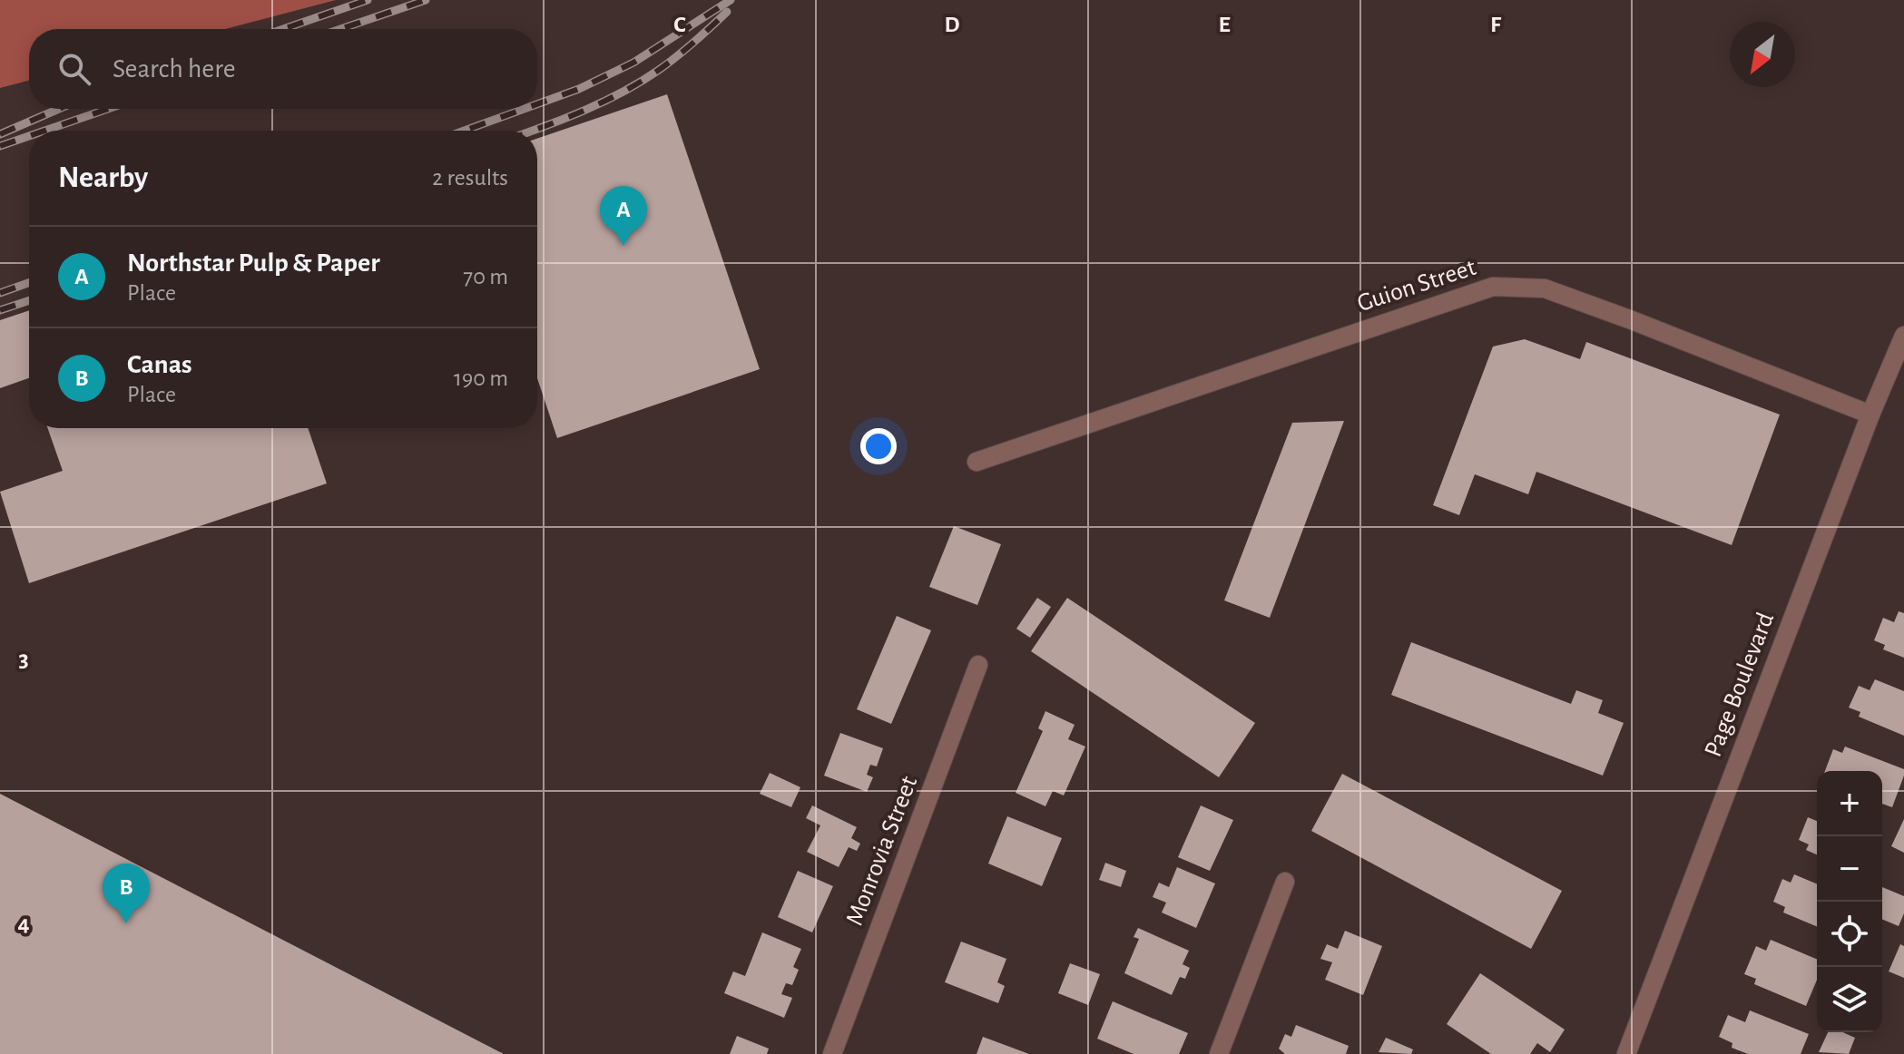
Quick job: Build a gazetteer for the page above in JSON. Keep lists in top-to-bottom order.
{
  "streets": {
    "street": ["Guion Street", "Page Boulevard", "Monrovia Street"]
  },
  "crossings": [
    ["Guion Street", "Page Boulevard"]
  ],
  "north": "bottom left",
  "page": {
    "search": "Search here",
    "heading": ["Nearby", "2 results"],
    "pins": ["A", "B"],
    "list": [
      {
        "mark": "A",
        "name": "Northstar Pulp & Paper",
        "note": "Place",
        "value": "70 m"
      },
      {
        "mark": "B",
        "name": "Canas",
        "note": "Place",
        "value": "190 m"
      }
    ],
    "map_buttons": ["+", "−"]
  },
  "grid": {
    "columns": [
      "C",
      "D",
      "E",
      "F"
    ],
    "rows": ["3", "4"]
  }
}
